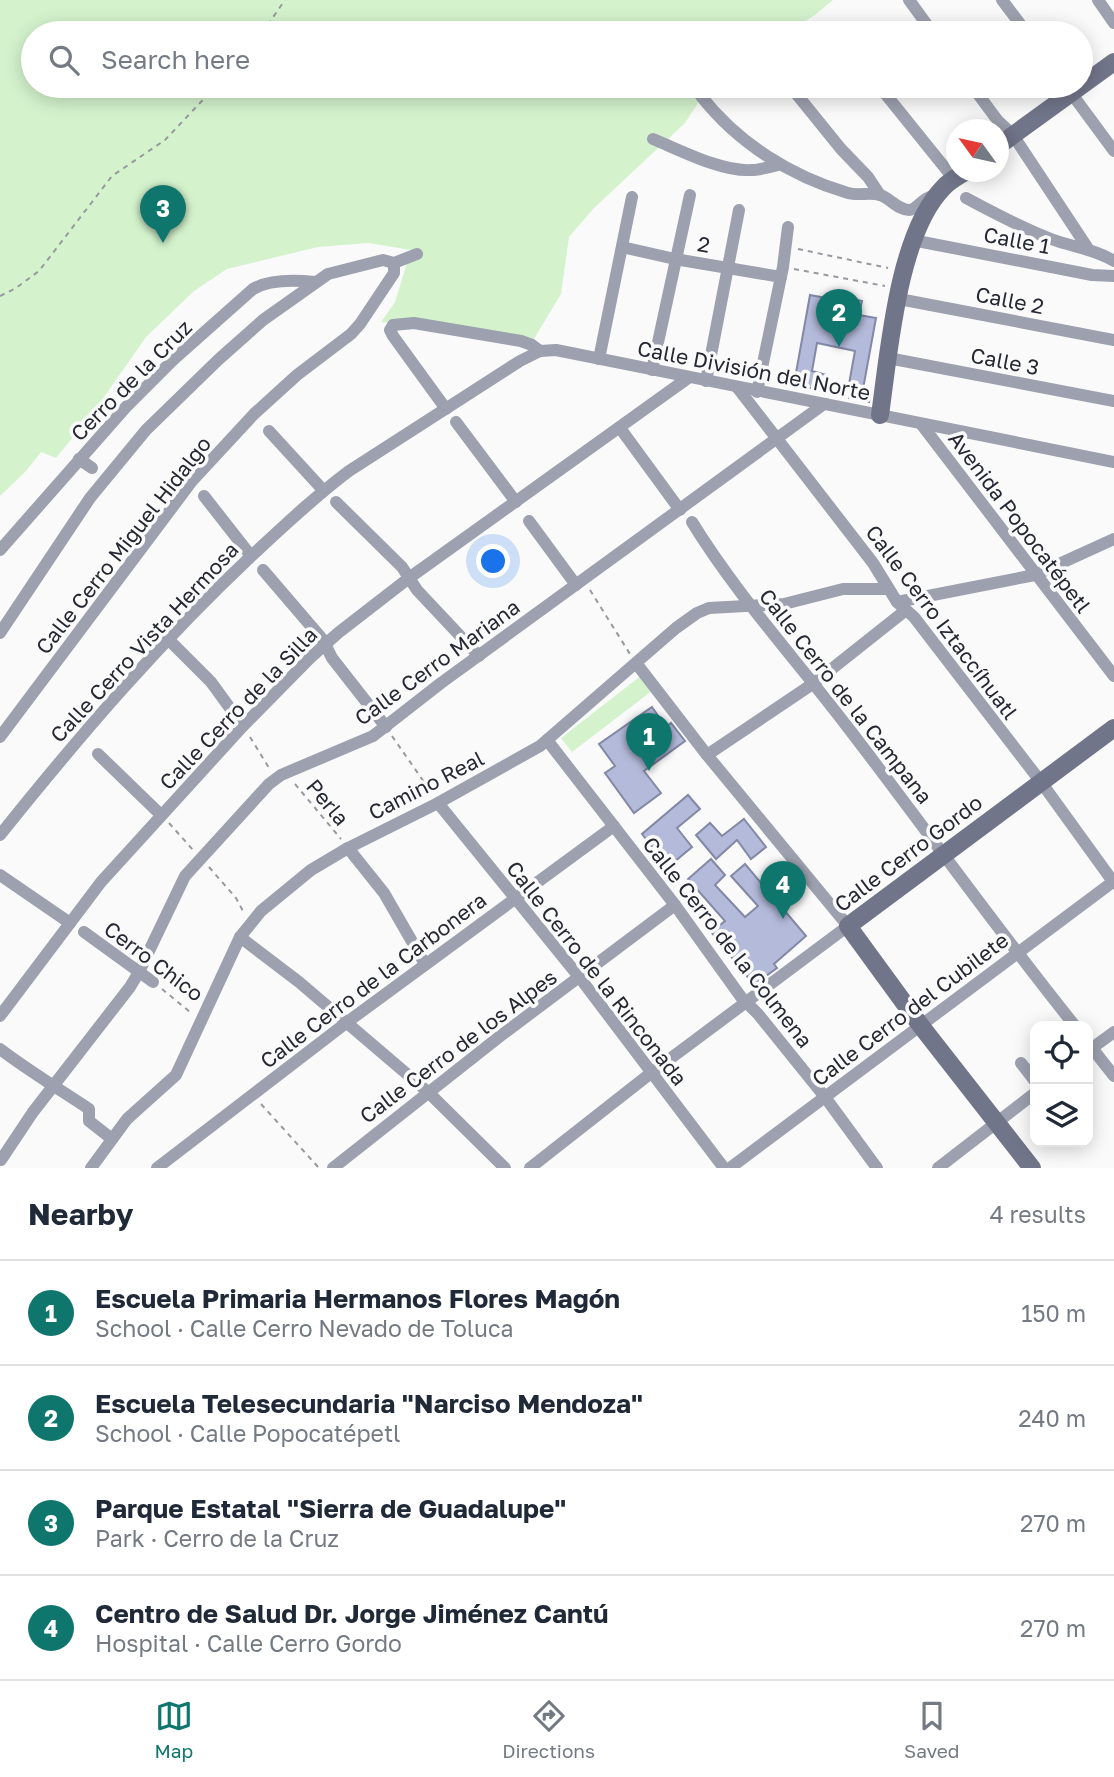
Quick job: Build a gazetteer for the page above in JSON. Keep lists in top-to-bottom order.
{
  "streets": {
    "street": [
      "Calle 1",
      "2",
      "Calle 2",
      "Calle 3",
      "Calle División del Norte",
      "Cerro de la Cruz",
      "Avenida Popocatépetl",
      "Calle Cerro Miguel Hidalgo",
      "Calle Cerro Iztaccíhuatl",
      "Calle Cerro Vista Hermosa",
      "Calle Cerro Mariana",
      "Calle Cerro de la Campana",
      "Calle Cerro de la Silla",
      "Camino Real",
      "Calle Cerro Gordo",
      "Calle Cerro de la Colmena",
      "Cerro Chico",
      "Calle Cerro de la Rinconada",
      "Calle Cerro de la Carbonera",
      "Calle Cerro del Cubilete",
      "Calle Cerro de los Alpes"
    ],
    "path": ["Perla"]
  },
  "crossings": [
    ["Calle División del Norte", "Avenida Popocatépetl"],
    ["Calle División del Norte", "Calle Cerro Iztaccíhuatl"],
    ["Calle División del Norte", "Calle Cerro Vista Hermosa"],
    ["Calle División del Norte", "Calle Cerro Mariana"],
    ["Calle División del Norte", "Calle Cerro de la Silla"],
    ["Calle Cerro Iztaccíhuatl", "Calle Cerro Mariana"],
    ["Calle Cerro Iztaccíhuatl", "Camino Real"],
    ["Calle Cerro Iztaccíhuatl", "Calle Cerro Gordo"],
    ["Calle Cerro Iztaccíhuatl", "Calle Cerro del Cubilete"],
    ["Calle Cerro Mariana", "Perla"],
    ["Calle Cerro Mariana", "Cerro Chico"],
    ["Calle Cerro de la Campana", "Camino Real"],
    ["Calle Cerro de la Campana", "Calle Cerro Gordo"],
    ["Calle Cerro de la Campana", "Calle Cerro del Cubilete"],
    ["Calle Cerro de la Silla", "Perla"],
    ["Camino Real", "Perla"],
    ["Camino Real", "Calle Cerro de la Colmena"],
    ["Camino Real", "Cerro Chico"],
    ["Camino Real", "Calle Cerro de la Rinconada"],
    ["Calle Cerro Gordo", "Calle Cerro de la Colmena"],
    ["Calle Cerro Gordo", "Calle Cerro de la Rinconada"],
    ["Calle Cerro de la Colmena", "Calle Cerro de la Carbonera"],
    ["Calle Cerro de la Colmena", "Calle Cerro del Cubilete"],
    ["Calle Cerro de la Colmena", "Calle Cerro de los Alpes"],
    ["Calle Cerro de la Rinconada", "Calle Cerro de la Carbonera"],
    ["Calle Cerro de la Rinconada", "Calle Cerro de los Alpes"]
  ],
  "north": "top left",
  "page": {
    "search": "Search here",
    "pins": [
      "3",
      "2",
      "1",
      "4"
    ],
    "heading": ["Nearby", "4 results"],
    "list": [
      {
        "mark": "1",
        "name": "Escuela Primaria Hermanos Flores Magón",
        "note": "School · Calle Cerro Nevado de Toluca",
        "value": "150 m"
      },
      {
        "mark": "2",
        "name": "Escuela Telesecundaria \"Narciso Mendoza\"",
        "note": "School · Calle Popocatépetl",
        "value": "240 m"
      },
      {
        "mark": "3",
        "name": "Parque Estatal \"Sierra de Guadalupe\"",
        "note": "Park · Cerro de la Cruz",
        "value": "270 m"
      },
      {
        "mark": "4",
        "name": "Centro de Salud Dr. Jorge Jiménez Cantú",
        "note": "Hospital · Calle Cerro Gordo",
        "value": "270 m"
      }
    ],
    "nav": ["Map", "Directions", "Saved"]
  }
}
